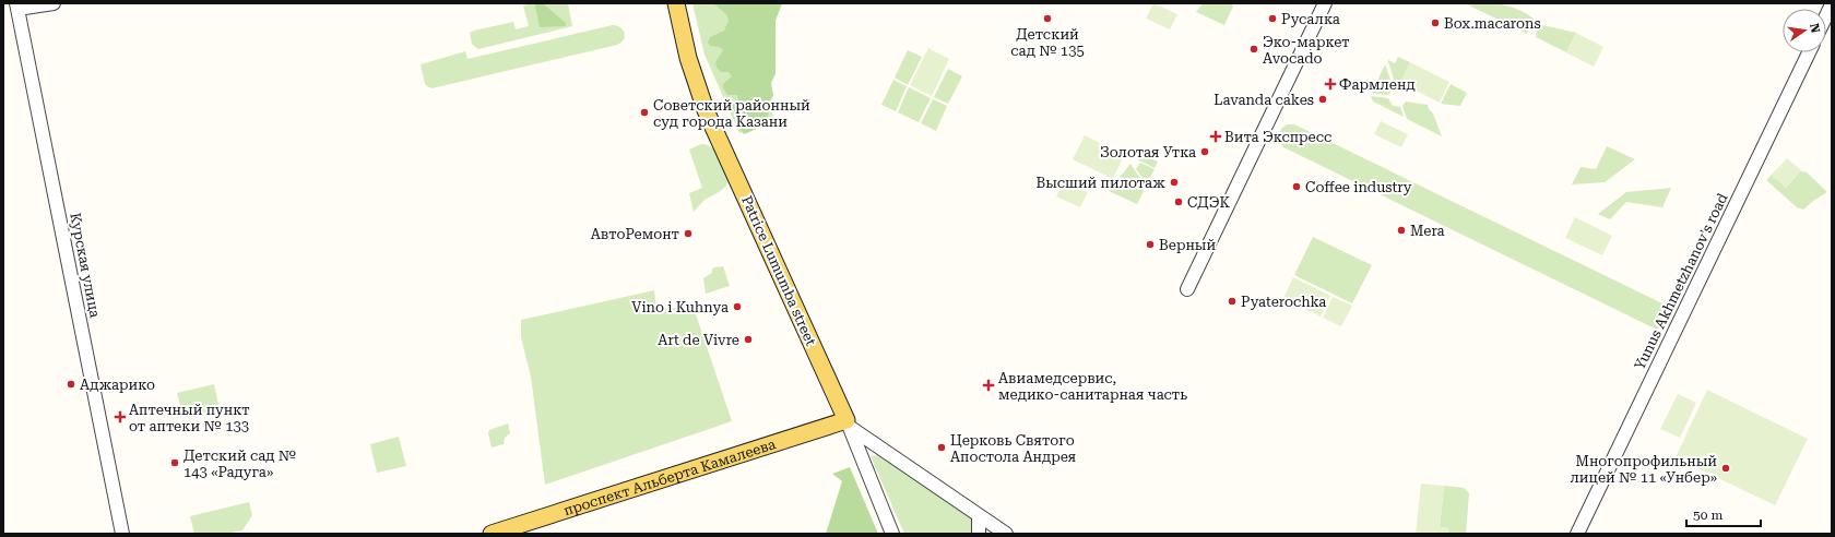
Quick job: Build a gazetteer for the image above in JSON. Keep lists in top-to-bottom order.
{
  "streets": {
    "main road": ["Patrice Lumumba street", "проспект Альберта Камалеева"],
    "street": ["Курская улица", "Yunus Akhmetzhanov's road"]
  },
  "crossings": [
    ["Patrice Lumumba street", "проспект Альберта Камалеева"]
  ],
  "places": {
    "other": [
      "Детский сад № 135",
      "Русалка",
      "Box.macarons",
      "Эко-маркет Avocado",
      "Lavanda cakes",
      "Советский районный суд города Казани",
      "Золотая Утка",
      "Высший пилотаж",
      "Coffee industry",
      "СДЭК",
      "Mera",
      "АвтоРемонт",
      "Верный",
      "Pyaterochka",
      "Vino i Kuhnya",
      "Art de Vivre",
      "Аджарико",
      "Церковь Святого Апостола Андрея",
      "Детский сад № 143 «Радуга»",
      "Многопрофильный лицей № 11 «Унбер»"
    ],
    "health": [
      "Фармленд",
      "Вита Экспресс",
      "Авиамедсервис, медико-санитарная часть",
      "Аптечный пункт от аптеки № 133"
    ]
  },
  "scale_bar": "50 m",
  "north": "right"
}
